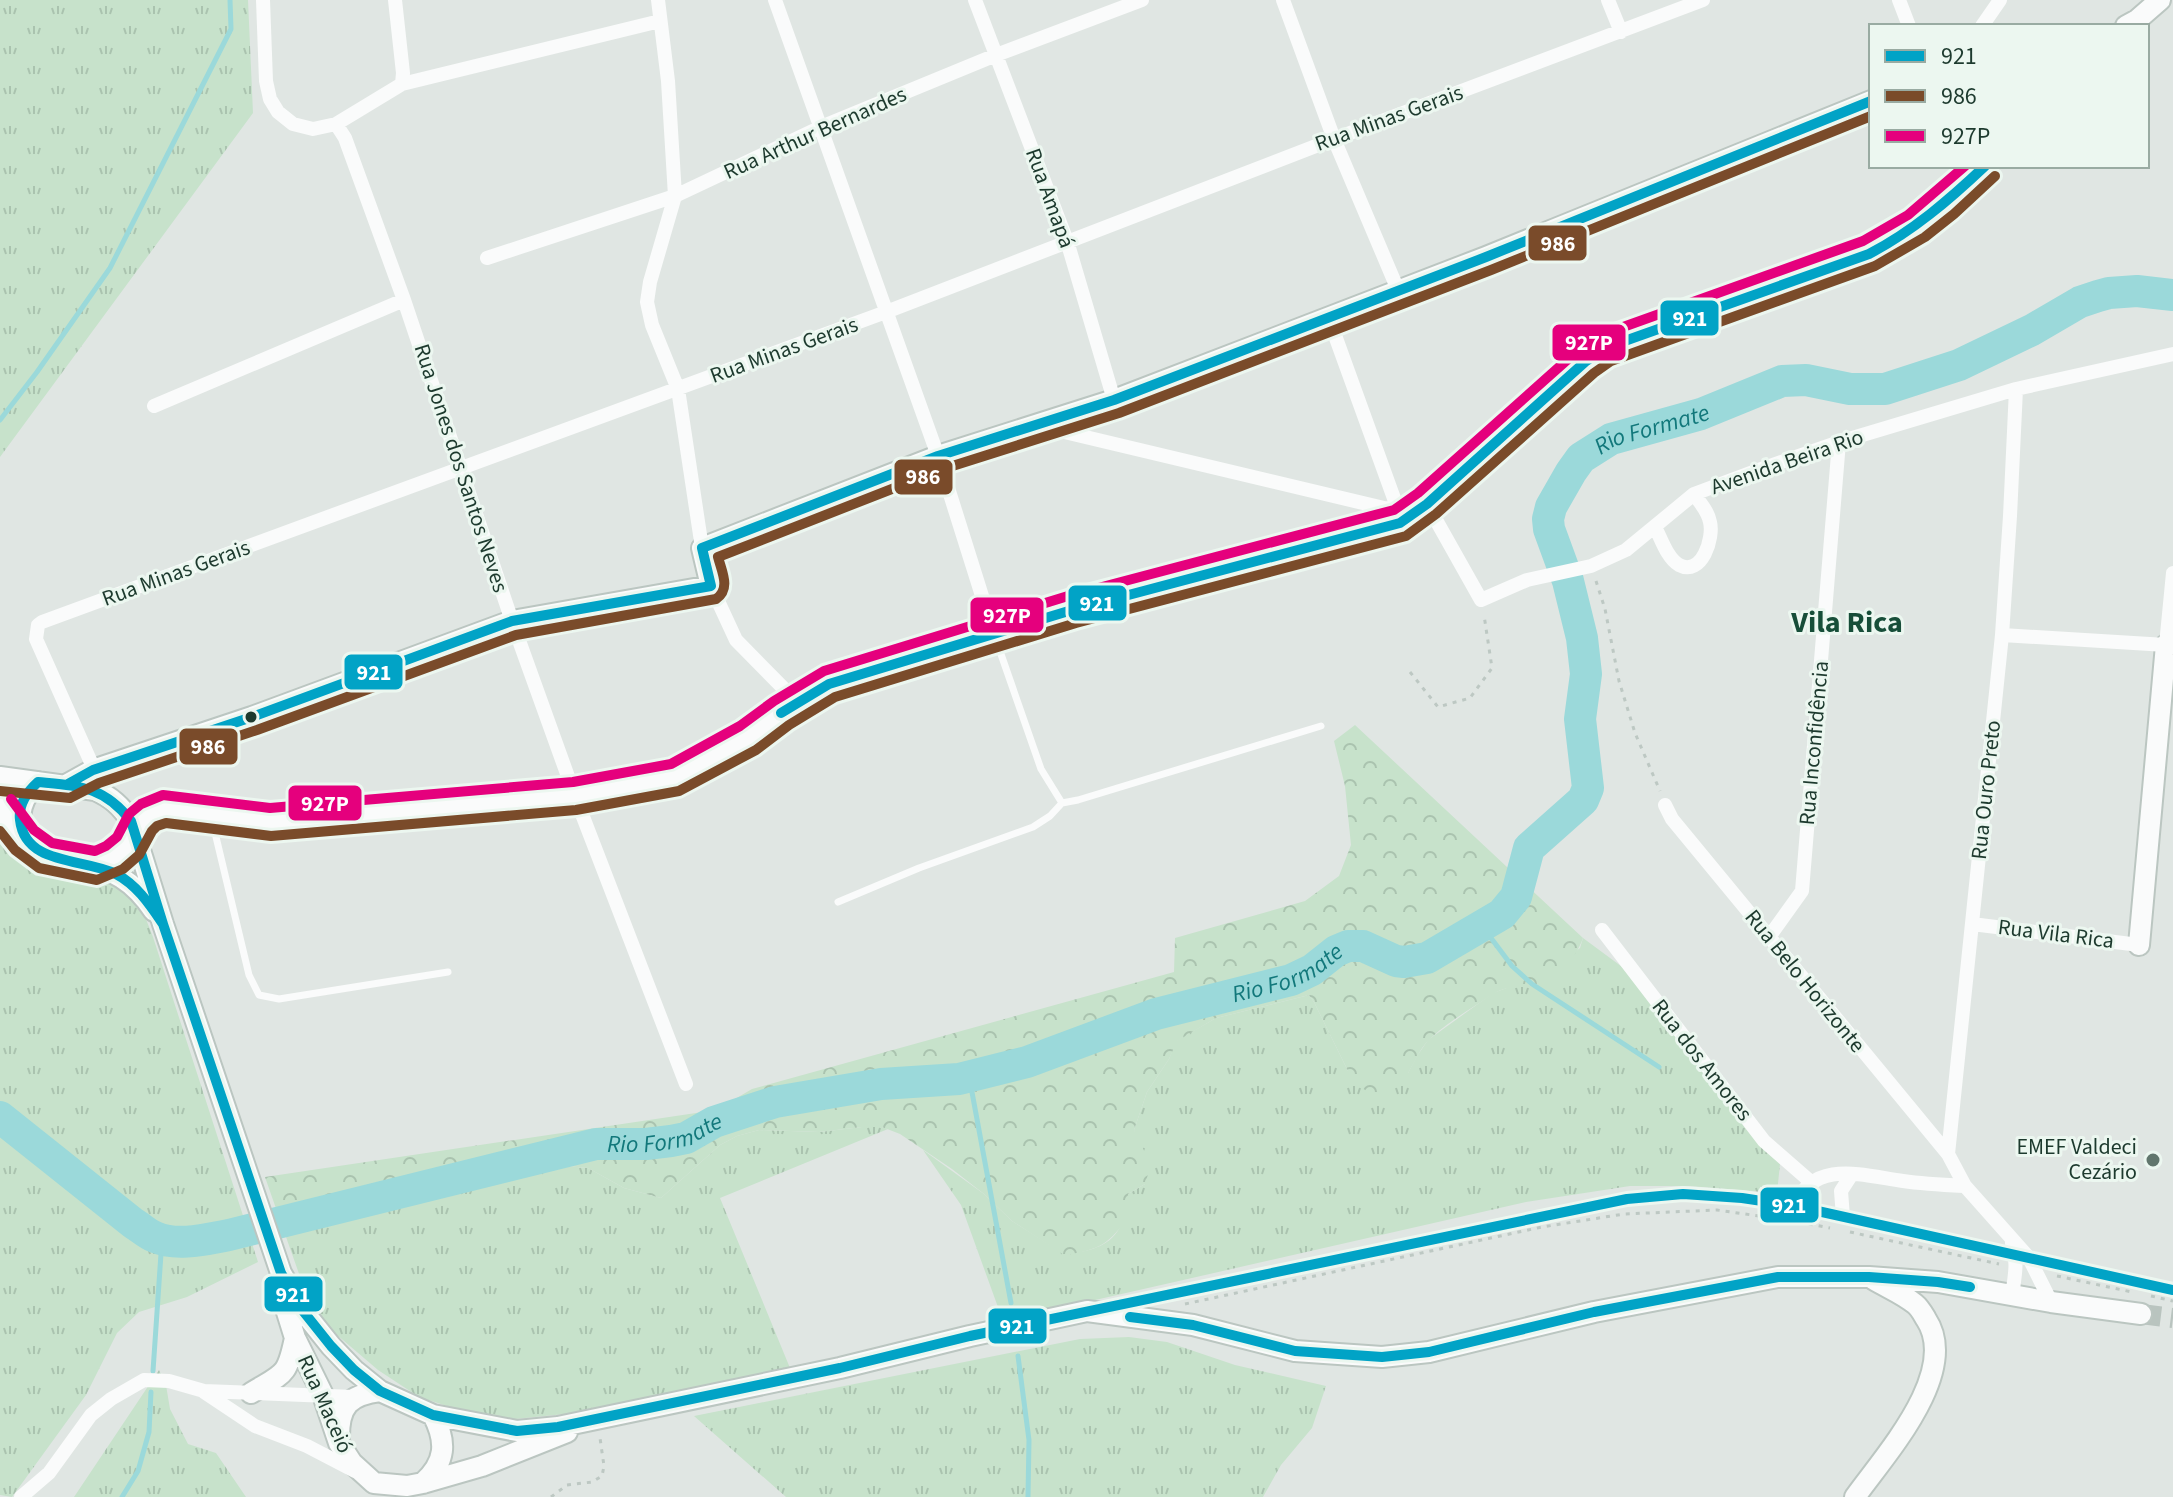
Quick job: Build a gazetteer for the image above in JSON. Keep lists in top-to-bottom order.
{
  "streets": {
    "street": [
      "Rua Minas Gerais",
      "Rua Arthur Bernardes",
      "Rua Amapá",
      "Avenida Beira Rio",
      "Rua Jones dos Santos Neves",
      "Rua Inconfidência",
      "Rua Ouro Preto",
      "Rua Vila Rica",
      "Rua Belo Horizonte",
      "Rua dos Amores",
      "Rua Maceió"
    ]
  },
  "crossings": [
    ["Rua Minas Gerais", "Rua Amapá"],
    ["Rua Minas Gerais", "Rua Jones dos Santos Neves"],
    ["Rua Minas Gerais", "Rua Maceió"],
    ["Rua Arthur Bernardes", "Rua Amapá"],
    ["Avenida Beira Rio", "Rua Inconfidência"],
    ["Avenida Beira Rio", "Rua Ouro Preto"],
    ["Rua Inconfidência", "Rua Belo Horizonte"],
    ["Rua Ouro Preto", "Rua Vila Rica"],
    ["Rua Ouro Preto", "Rua Belo Horizonte"]
  ],
  "districts": ["Vila Rica"],
  "water": ["Rio Formate"],
  "places": ["EMEF Valdeci Cezário"],
  "lines": ["transit line 921", "transit line 986", "transit line 927P"],
  "legend": ["921", "986", "927P"]
}
